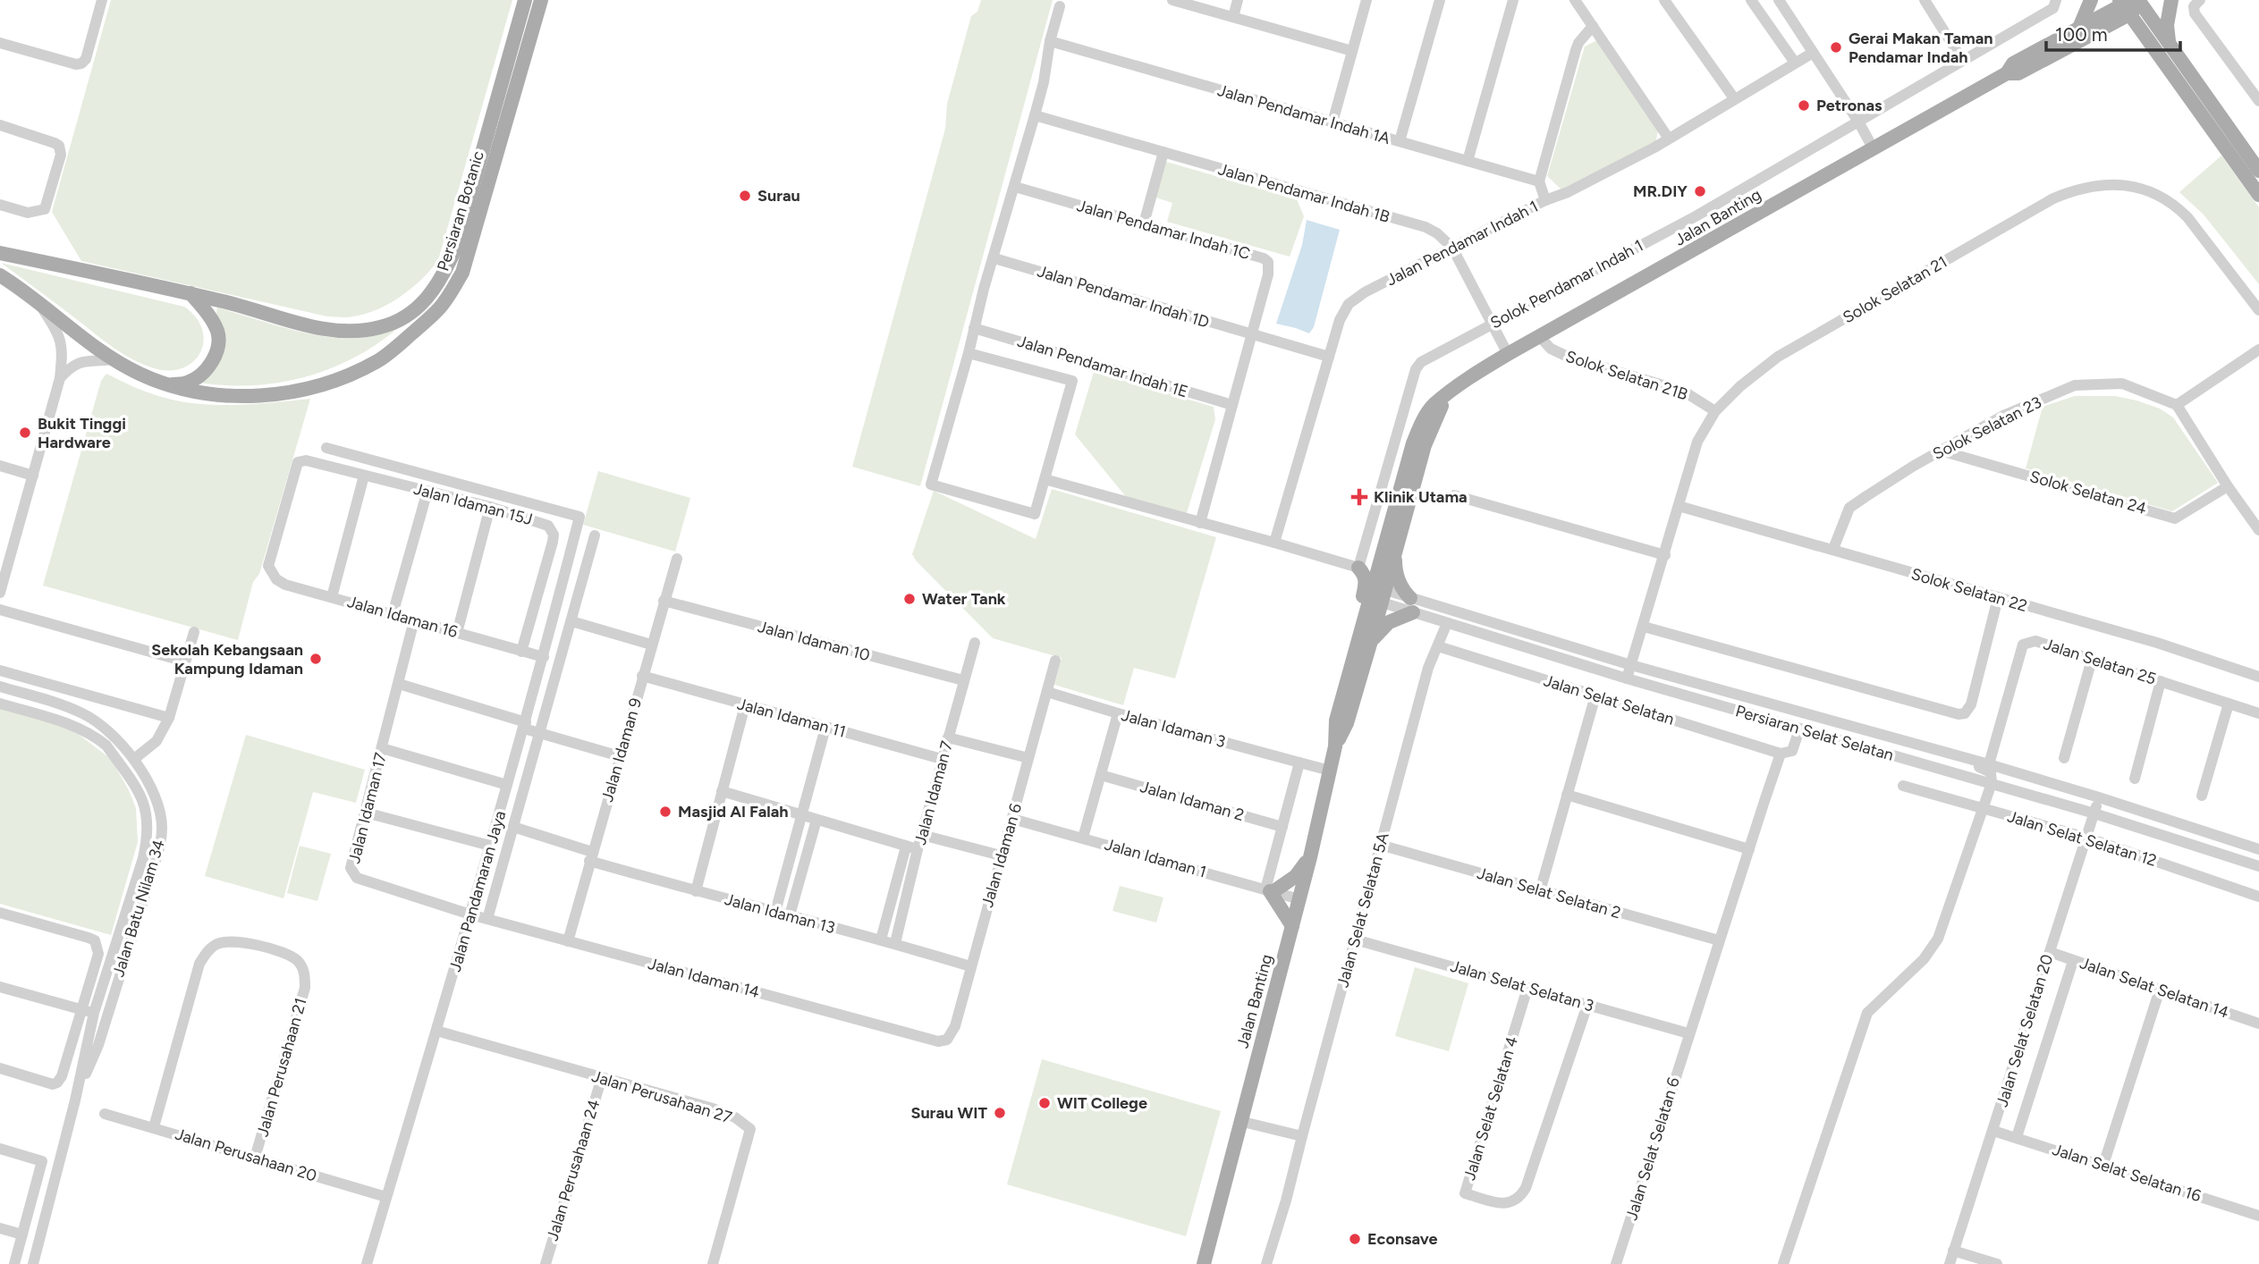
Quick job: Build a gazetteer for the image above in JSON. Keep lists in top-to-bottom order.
{
  "streets": {
    "main road": ["Persiaran Botanic", "Jalan Banting"],
    "street": [
      "Jalan Pendamar Indah 1A",
      "Jalan Pendamar Indah 1B",
      "Jalan Pendamar Indah 1C",
      "Jalan Pendamar Indah 1",
      "Solok Pendamar Indah 1",
      "Solok Selatan 21",
      "Jalan Pendamar Indah 1D",
      "Jalan Pendamar Indah 1E",
      "Solok Selatan 21B",
      "Solok Selatan 23",
      "Solok Selatan 24",
      "Jalan Idaman 15J",
      "Solok Selatan 22",
      "Jalan Idaman 16",
      "Jalan Idaman 10",
      "Jalan Selatan 25",
      "Jalan Selat Selatan",
      "Jalan Idaman 11",
      "Jalan Idaman 3",
      "Persiaran Selat Selatan",
      "Jalan Idaman 9",
      "Jalan Idaman 7",
      "Jalan Idaman 2",
      "Jalan Idaman 17",
      "Jalan Selat Selatan 12",
      "Jalan Idaman 6",
      "Jalan Idaman 1",
      "Jalan Pandamaran Jaya",
      "Jalan Selat Selatan 2",
      "Jalan Batu Nilam 34",
      "Jalan Selat Selatan 5A",
      "Jalan Idaman 13",
      "Jalan Idaman 14",
      "Jalan Selat Selatan 3",
      "Jalan Selat Selatan 14",
      "Jalan Selat Selatan 20",
      "Jalan Perusahaan 21",
      "Jalan Perusahaan 27",
      "Jalan Selat Selatan 4",
      "Jalan Selat Selatan 6",
      "Jalan Perusahaan 20",
      "Jalan Perusahaan 24",
      "Jalan Selat Selatan 16"
    ]
  },
  "crossings": [
    ["Jalan Pendamar Indah 1B", "Jalan Banting"],
    ["Jalan Pendamar Indah 1B", "Jalan Pendamar Indah 1"],
    ["Jalan Pendamar Indah 1B", "Solok Pendamar Indah 1"],
    ["Jalan Banting", "Solok Selatan 21B"],
    ["Jalan Banting", "Jalan Idaman 3"],
    ["Jalan Banting", "Persiaran Selat Selatan"],
    ["Jalan Banting", "Jalan Idaman 1"],
    ["Jalan Pendamar Indah 1C", "Jalan Pendamar Indah 1D"],
    ["Jalan Pendamar Indah 1C", "Jalan Pendamar Indah 1E"],
    ["Jalan Pendamar Indah 1", "Jalan Pendamar Indah 1D"],
    ["Solok Selatan 21", "Solok Selatan 21B"],
    ["Solok Selatan 21", "Solok Selatan 22"],
    ["Solok Selatan 21", "Persiaran Selat Selatan"],
    ["Solok Selatan 23", "Solok Selatan 24"],
    ["Solok Selatan 23", "Solok Selatan 22"],
    ["Jalan Idaman 15J", "Jalan Idaman 16"],
    ["Jalan Idaman 16", "Jalan Idaman 17"],
    ["Jalan Idaman 16", "Jalan Pandamaran Jaya"],
    ["Jalan Idaman 10", "Jalan Idaman 9"],
    ["Jalan Idaman 10", "Jalan Idaman 7"],
    ["Jalan Selatan 25", "Persiaran Selat Selatan"],
    ["Jalan Selat Selatan", "Jalan Selat Selatan 5A"],
    ["Jalan Selat Selatan", "Jalan Selat Selatan 6"],
    ["Jalan Idaman 11", "Jalan Idaman 9"],
    ["Jalan Idaman 11", "Jalan Idaman 7"],
    ["Jalan Idaman 3", "Jalan Idaman 6"],
    ["Persiaran Selat Selatan", "Jalan Selat Selatan 5A"],
    ["Persiaran Selat Selatan", "Jalan Selat Selatan 20"],
    ["Jalan Idaman 9", "Jalan Idaman 13"],
    ["Jalan Idaman 9", "Jalan Idaman 14"],
    ["Jalan Idaman 7", "Jalan Idaman 13"],
    ["Jalan Idaman 17", "Jalan Pandamaran Jaya"],
    ["Jalan Idaman 17", "Jalan Idaman 14"],
    ["Jalan Selat Selatan 12", "Jalan Selat Selatan 20"],
    ["Jalan Idaman 6", "Jalan Idaman 1"],
    ["Jalan Idaman 6", "Jalan Idaman 13"],
    ["Jalan Idaman 6", "Jalan Idaman 14"],
    ["Jalan Pandamaran Jaya", "Jalan Idaman 13"],
    ["Jalan Pandamaran Jaya", "Jalan Idaman 14"],
    ["Jalan Pandamaran Jaya", "Jalan Perusahaan 27"],
    ["Jalan Pandamaran Jaya", "Jalan Perusahaan 20"],
    ["Jalan Selat Selatan 2", "Jalan Selat Selatan 5A"],
    ["Jalan Selat Selatan 2", "Jalan Selat Selatan 6"],
    ["Jalan Selat Selatan 5A", "Jalan Selat Selatan 3"],
    ["Jalan Selat Selatan 3", "Jalan Selat Selatan 4"],
    ["Jalan Selat Selatan 3", "Jalan Selat Selatan 6"],
    ["Jalan Selat Selatan 14", "Jalan Selat Selatan 20"],
    ["Jalan Selat Selatan 20", "Jalan Selat Selatan 16"],
    ["Jalan Perusahaan 21", "Jalan Perusahaan 20"],
    ["Jalan Perusahaan 27", "Jalan Perusahaan 24"]
  ],
  "places": {
    "other": [
      "Gerai Makan Taman Pendamar Indah",
      "Petronas",
      "MR.DIY",
      "Surau",
      "Bukit Tinggi Hardware",
      "Water Tank",
      "Sekolah Kebangsaan Kampung Idaman",
      "Masjid Al Falah",
      "WIT College",
      "Surau WIT",
      "Econsave"
    ],
    "health": ["Klinik Utama"]
  },
  "scale_bar": "100 m"
}
